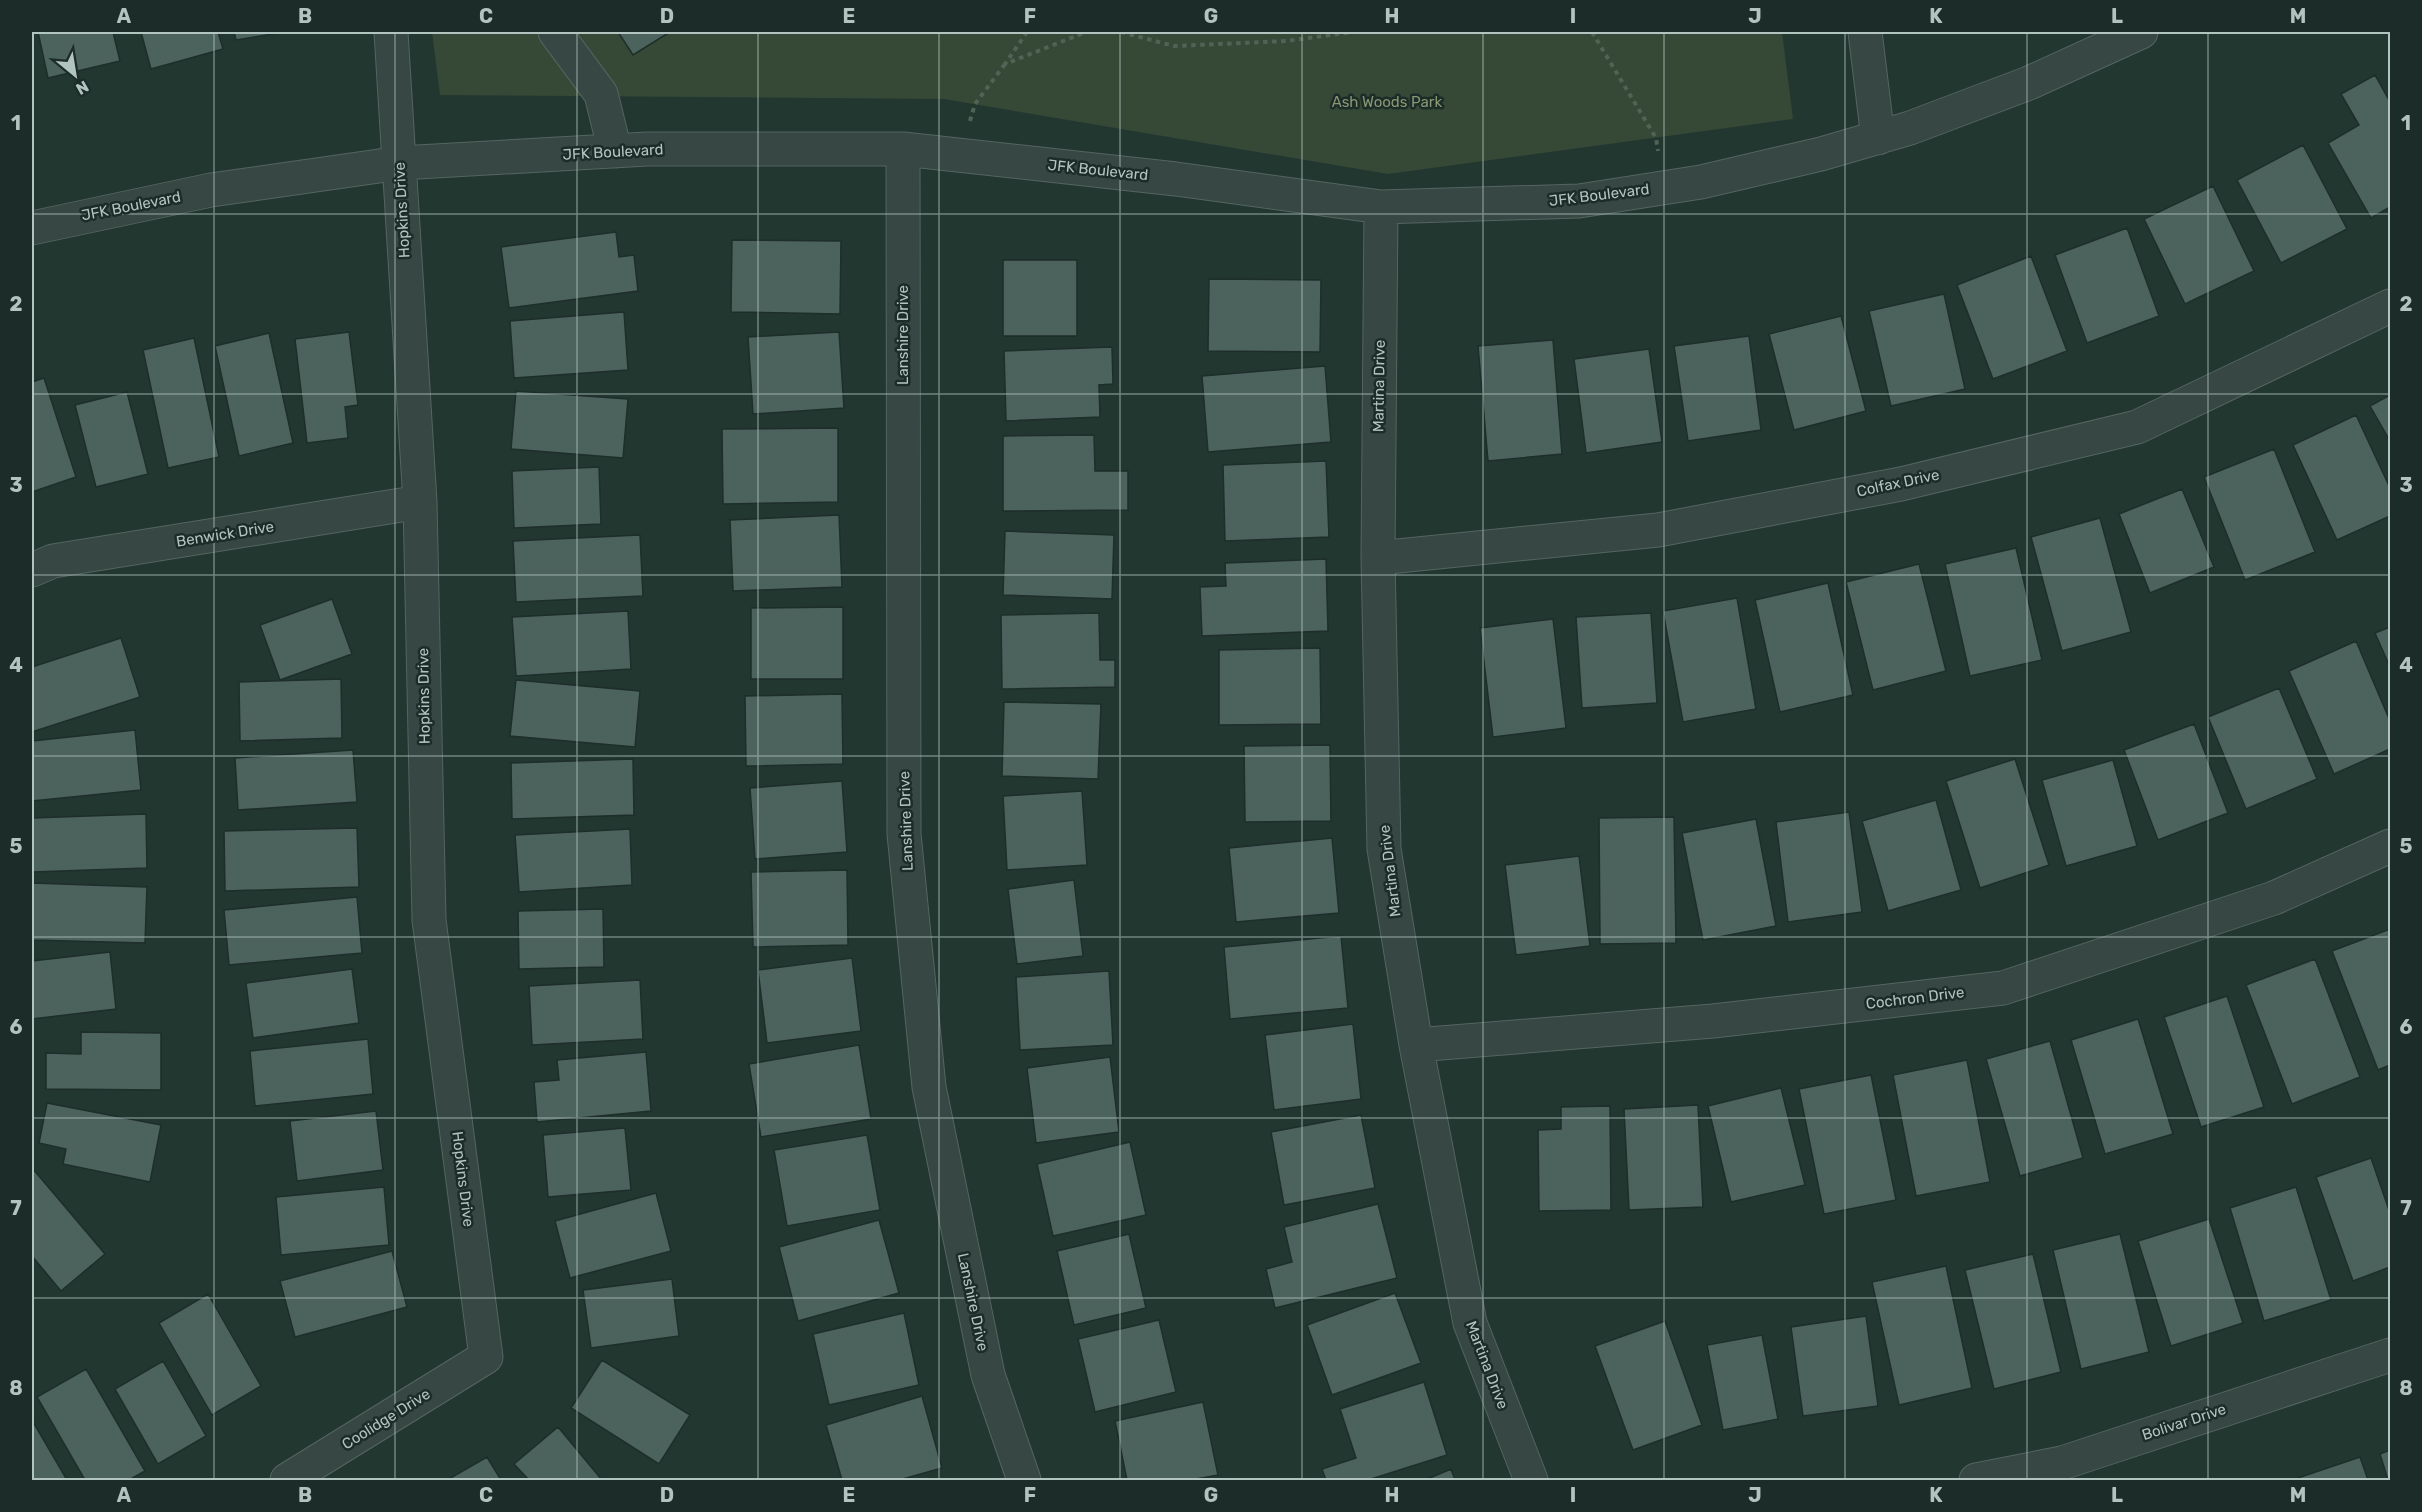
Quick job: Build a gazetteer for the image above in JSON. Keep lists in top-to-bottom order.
{
  "streets": {
    "street": [
      "JFK Boulevard",
      "Hopkins Drive",
      "Lanshire Drive",
      "Martina Drive",
      "Colfax Drive",
      "Benwick Drive",
      "Cochron Drive",
      "Coolidge Drive",
      "Bolivar Drive"
    ]
  },
  "crossings": [
    ["JFK Boulevard", "Hopkins Drive"],
    ["JFK Boulevard", "Lanshire Drive"],
    ["JFK Boulevard", "Martina Drive"],
    ["Hopkins Drive", "Benwick Drive"],
    ["Hopkins Drive", "Coolidge Drive"],
    ["Martina Drive", "Colfax Drive"],
    ["Martina Drive", "Cochron Drive"]
  ],
  "parks": ["Ash Woods Park"],
  "north": "bottom right",
  "grid": {
    "columns": [
      "A",
      "B",
      "C",
      "D",
      "E",
      "F",
      "G",
      "H",
      "I",
      "J",
      "K",
      "L",
      "M"
    ],
    "rows": [
      "1",
      "2",
      "3",
      "4",
      "5",
      "6",
      "7",
      "8"
    ]
  }
}
